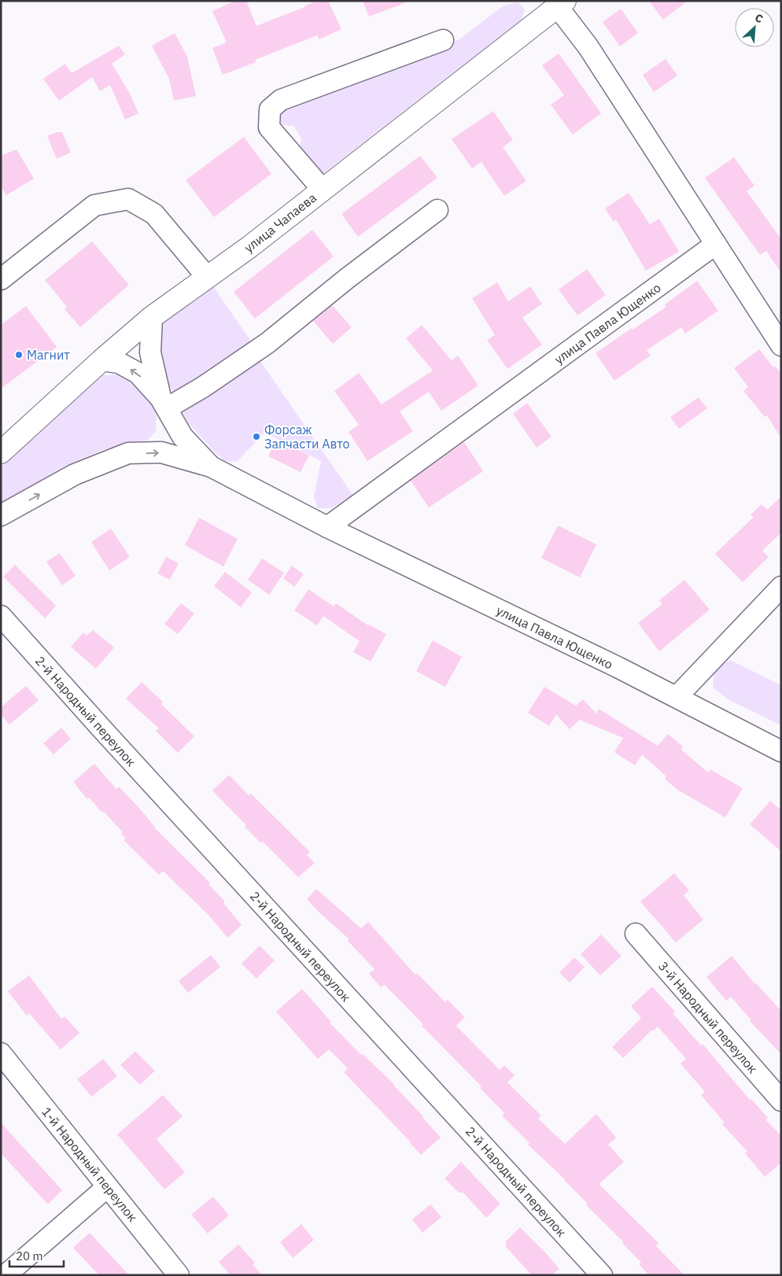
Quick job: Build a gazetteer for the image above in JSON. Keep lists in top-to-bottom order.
{
  "streets": {
    "main road": ["улица Чапаева"],
    "street": [
      "улица Павла Ющенко",
      "2-й Народный переулок",
      "3-й Народный переулок",
      "1-й Народный переулок"
    ]
  },
  "places": ["Магнит", "Форсаж Запчасти Авто"],
  "scale_bar": "20 m",
  "north": "top right"
}
